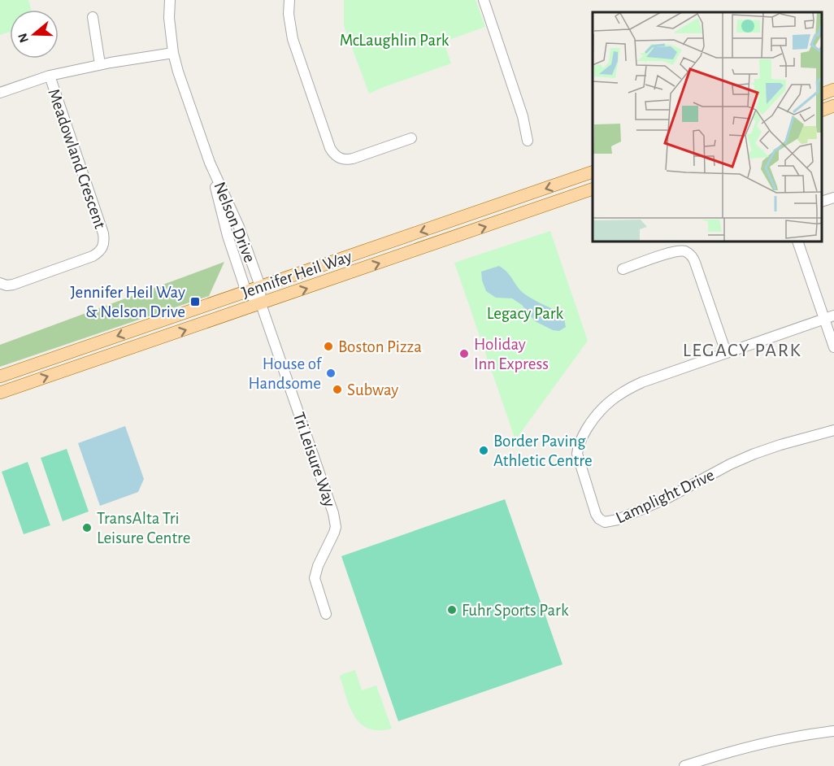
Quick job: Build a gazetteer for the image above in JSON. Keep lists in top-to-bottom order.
{
  "streets": {
    "main road": ["Jennifer Heil Way"],
    "street": [
      "Meadowland Crescent",
      "Nelson Drive",
      "Tri Leisure Way",
      "Lamplight Drive"
    ]
  },
  "crossings": [
    ["Nelson Drive", "Jennifer Heil Way"],
    ["Nelson Drive", "Tri Leisure Way"],
    ["Jennifer Heil Way", "Tri Leisure Way"]
  ],
  "districts": ["LEGACY PARK"],
  "parks": ["McLaughlin Park", "Legacy Park"],
  "places": {
    "transit": ["Jennifer Heil Way & Nelson Drive"],
    "other": [
      "Boston Pizza",
      "Holiday Inn Express",
      "House of Handsome",
      "Subway",
      "Border Paving Athletic Centre",
      "TransAlta Tri Leisure Centre",
      "Fuhr Sports Park"
    ]
  },
  "north": "left"
}
